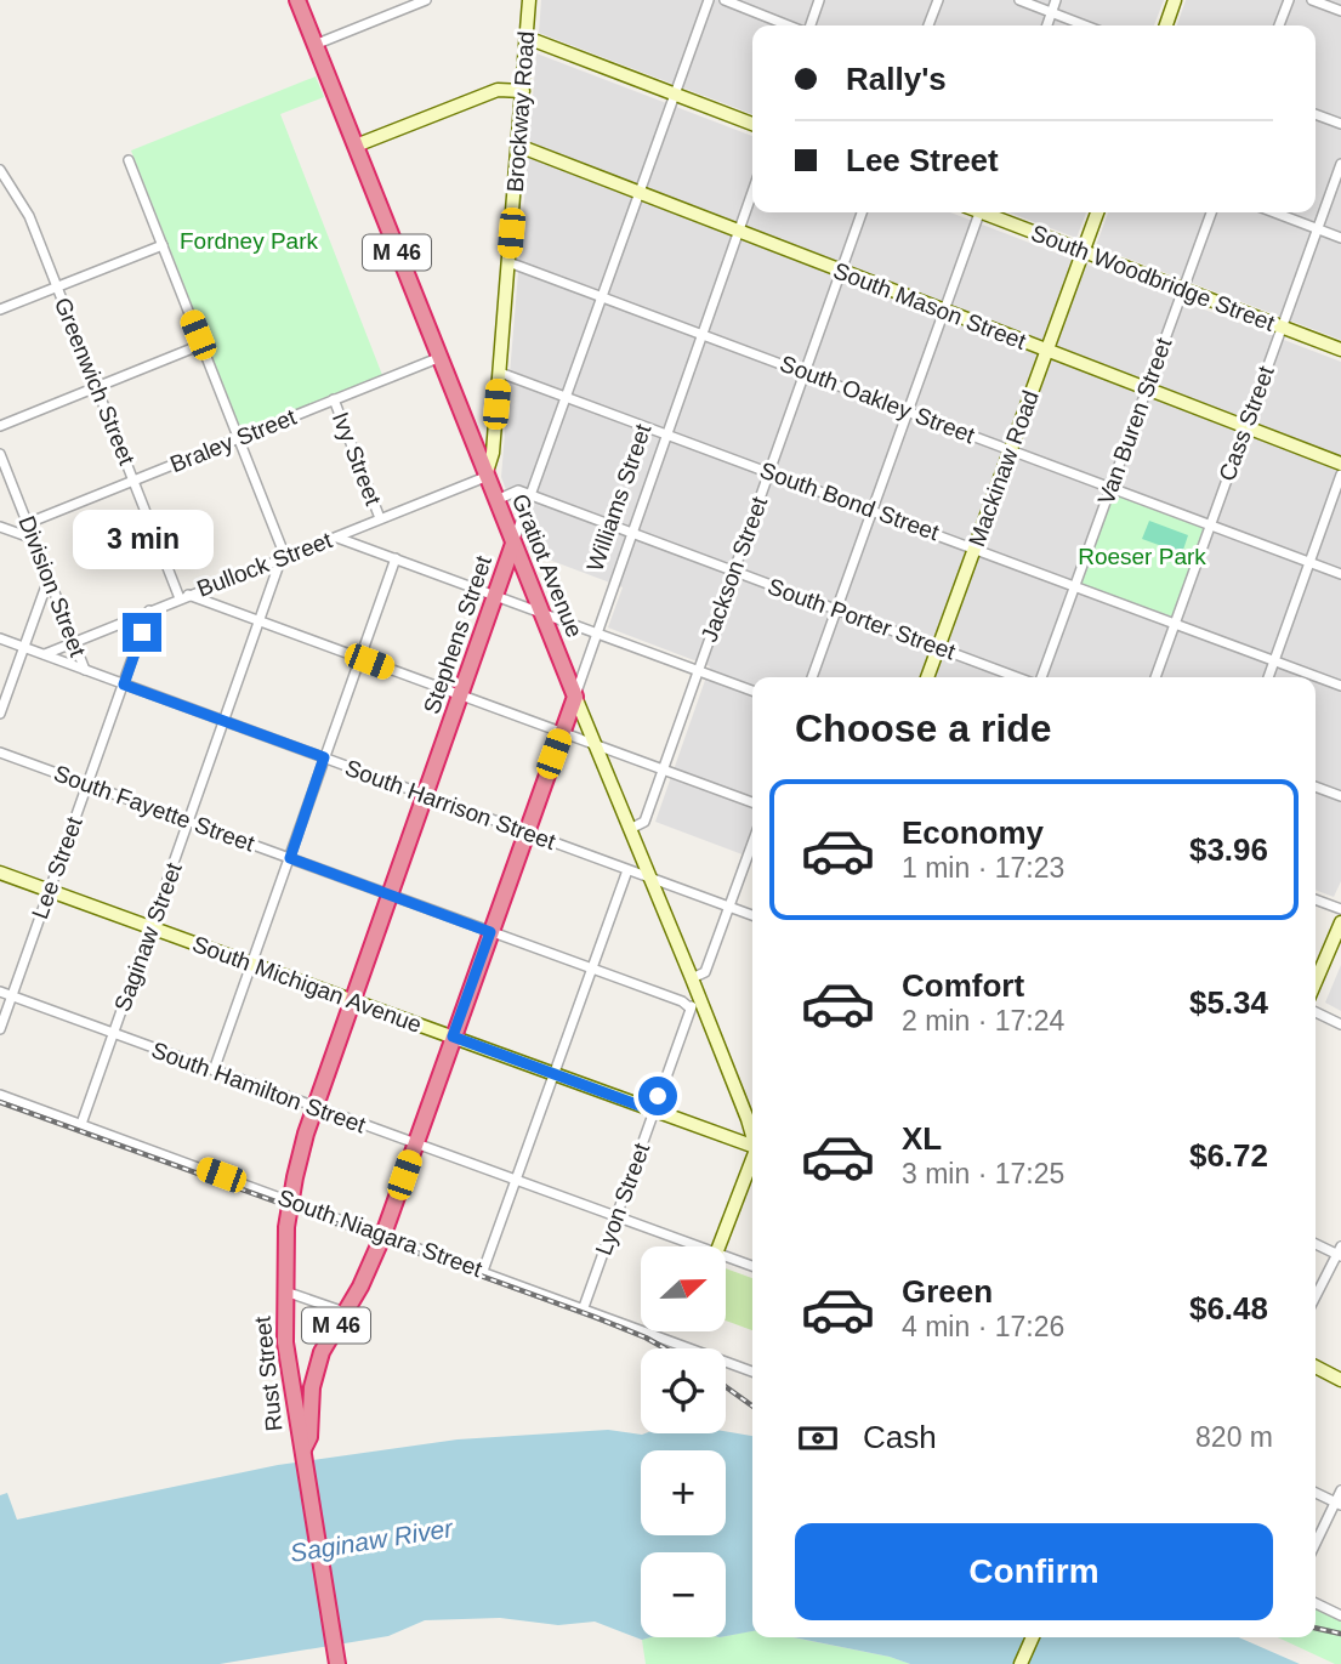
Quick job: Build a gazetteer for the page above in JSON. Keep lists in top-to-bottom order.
{
  "streets": {
    "highway": [
      "M 46",
      "Williams Street",
      "Gratiot Avenue",
      "Stephens Street",
      "Rust Street"
    ],
    "main road": [
      "Brockway Road",
      "South Woodbridge Street",
      "South Mason Street",
      "Mackinaw Road",
      "South Michigan Avenue"
    ],
    "street": [
      "Greenwich Street",
      "South Oakley Street",
      "Van Buren Street",
      "Cass Street",
      "Braley Street",
      "Ivy Street",
      "South Bond Street",
      "Bullock Street",
      "Jackson Street",
      "Division Street",
      "South Porter Street",
      "South Harrison Street",
      "South Fayette Street",
      "Lee Street",
      "Saginaw Street",
      "South Hamilton Street",
      "Lyon Street",
      "South Niagara Street"
    ]
  },
  "crossings": [
    ["Brockway Road", "South Mason Street"],
    ["Brockway Road", "South Oakley Street"],
    ["Brockway Road", "South Bond Street"],
    ["Brockway Road", "Bullock Street"],
    ["Brockway Road", "Gratiot Avenue"],
    ["M 46", "Williams Street"],
    ["M 46", "Rust Street"],
    ["South Woodbridge Street", "Van Buren Street"],
    ["South Woodbridge Street", "Cass Street"],
    ["South Woodbridge Street", "Mackinaw Road"],
    ["South Mason Street", "Van Buren Street"],
    ["South Mason Street", "Cass Street"],
    ["South Mason Street", "Mackinaw Road"],
    ["South Mason Street", "Williams Street"],
    ["South Mason Street", "Jackson Street"],
    ["South Mason Street", "Stephens Street"],
    ["Greenwich Street", "Braley Street"],
    ["Greenwich Street", "Bullock Street"],
    ["South Oakley Street", "Van Buren Street"],
    ["South Oakley Street", "Cass Street"],
    ["South Oakley Street", "Mackinaw Road"],
    ["South Oakley Street", "Williams Street"],
    ["South Oakley Street", "Jackson Street"],
    ["South Oakley Street", "Stephens Street"],
    ["Van Buren Street", "South Bond Street"],
    ["Cass Street", "South Bond Street"],
    ["Braley Street", "Ivy Street"],
    ["Braley Street", "Gratiot Avenue"],
    ["Braley Street", "Division Street"],
    ["Ivy Street", "Bullock Street"],
    ["Mackinaw Road", "South Bond Street"],
    ["Mackinaw Road", "South Porter Street"],
    ["Williams Street", "South Bond Street"],
    ["Williams Street", "Gratiot Avenue"],
    ["Williams Street", "South Porter Street"],
    ["Williams Street", "South Harrison Street"],
    ["Williams Street", "South Fayette Street"],
    ["Williams Street", "South Michigan Avenue"],
    ["Williams Street", "South Hamilton Street"],
    ["Williams Street", "South Niagara Street"],
    ["Williams Street", "Rust Street"],
    ["South Bond Street", "Jackson Street"],
    ["South Bond Street", "Stephens Street"],
    ["Bullock Street", "Gratiot Avenue"],
    ["Bullock Street", "Division Street"],
    ["Bullock Street", "South Harrison Street"],
    ["Bullock Street", "Lee Street"],
    ["Bullock Street", "Saginaw Street"],
    ["Gratiot Avenue", "Jackson Street"],
    ["Gratiot Avenue", "South Porter Street"],
    ["Gratiot Avenue", "Stephens Street"],
    ["Gratiot Avenue", "South Harrison Street"],
    ["Gratiot Avenue", "South Fayette Street"],
    ["Gratiot Avenue", "Lyon Street"],
    ["Jackson Street", "South Porter Street"],
    ["Division Street", "South Harrison Street"],
    ["South Porter Street", "Stephens Street"],
    ["Stephens Street", "South Harrison Street"],
    ["Stephens Street", "South Fayette Street"],
    ["Stephens Street", "South Michigan Avenue"],
    ["Stephens Street", "South Hamilton Street"],
    ["Stephens Street", "South Niagara Street"],
    ["Stephens Street", "Rust Street"],
    ["South Harrison Street", "Lee Street"],
    ["South Harrison Street", "Saginaw Street"],
    ["South Fayette Street", "Lee Street"],
    ["South Fayette Street", "Saginaw Street"],
    ["South Fayette Street", "Lyon Street"],
    ["Lee Street", "South Michigan Avenue"],
    ["Lee Street", "South Hamilton Street"],
    ["Saginaw Street", "South Michigan Avenue"],
    ["Saginaw Street", "South Hamilton Street"],
    ["Saginaw Street", "South Niagara Street"],
    ["South Michigan Avenue", "Lyon Street"],
    ["South Hamilton Street", "Lyon Street"],
    ["Lyon Street", "South Niagara Street"]
  ],
  "water": ["Saginaw River"],
  "parks": ["Fordney Park", "Roeser Park"],
  "north": "right",
  "page": {
    "banner": ["Rally's", "Lee Street"],
    "bubble": "3 min",
    "heading": "Choose a ride",
    "list": [
      {
        "name": "Economy",
        "note": "1 min · 17:23",
        "value": "$3.96"
      },
      {
        "name": "Comfort",
        "note": "2 min · 17:24",
        "value": "$5.34"
      },
      {
        "name": "XL",
        "note": "3 min · 17:25",
        "value": "$6.72"
      },
      {
        "name": "Green",
        "note": "4 min · 17:26",
        "value": "$6.48"
      }
    ],
    "map_buttons": ["+", "−"],
    "pay": ["Cash", "820 m"],
    "buttons": "Confirm"
  }
}
